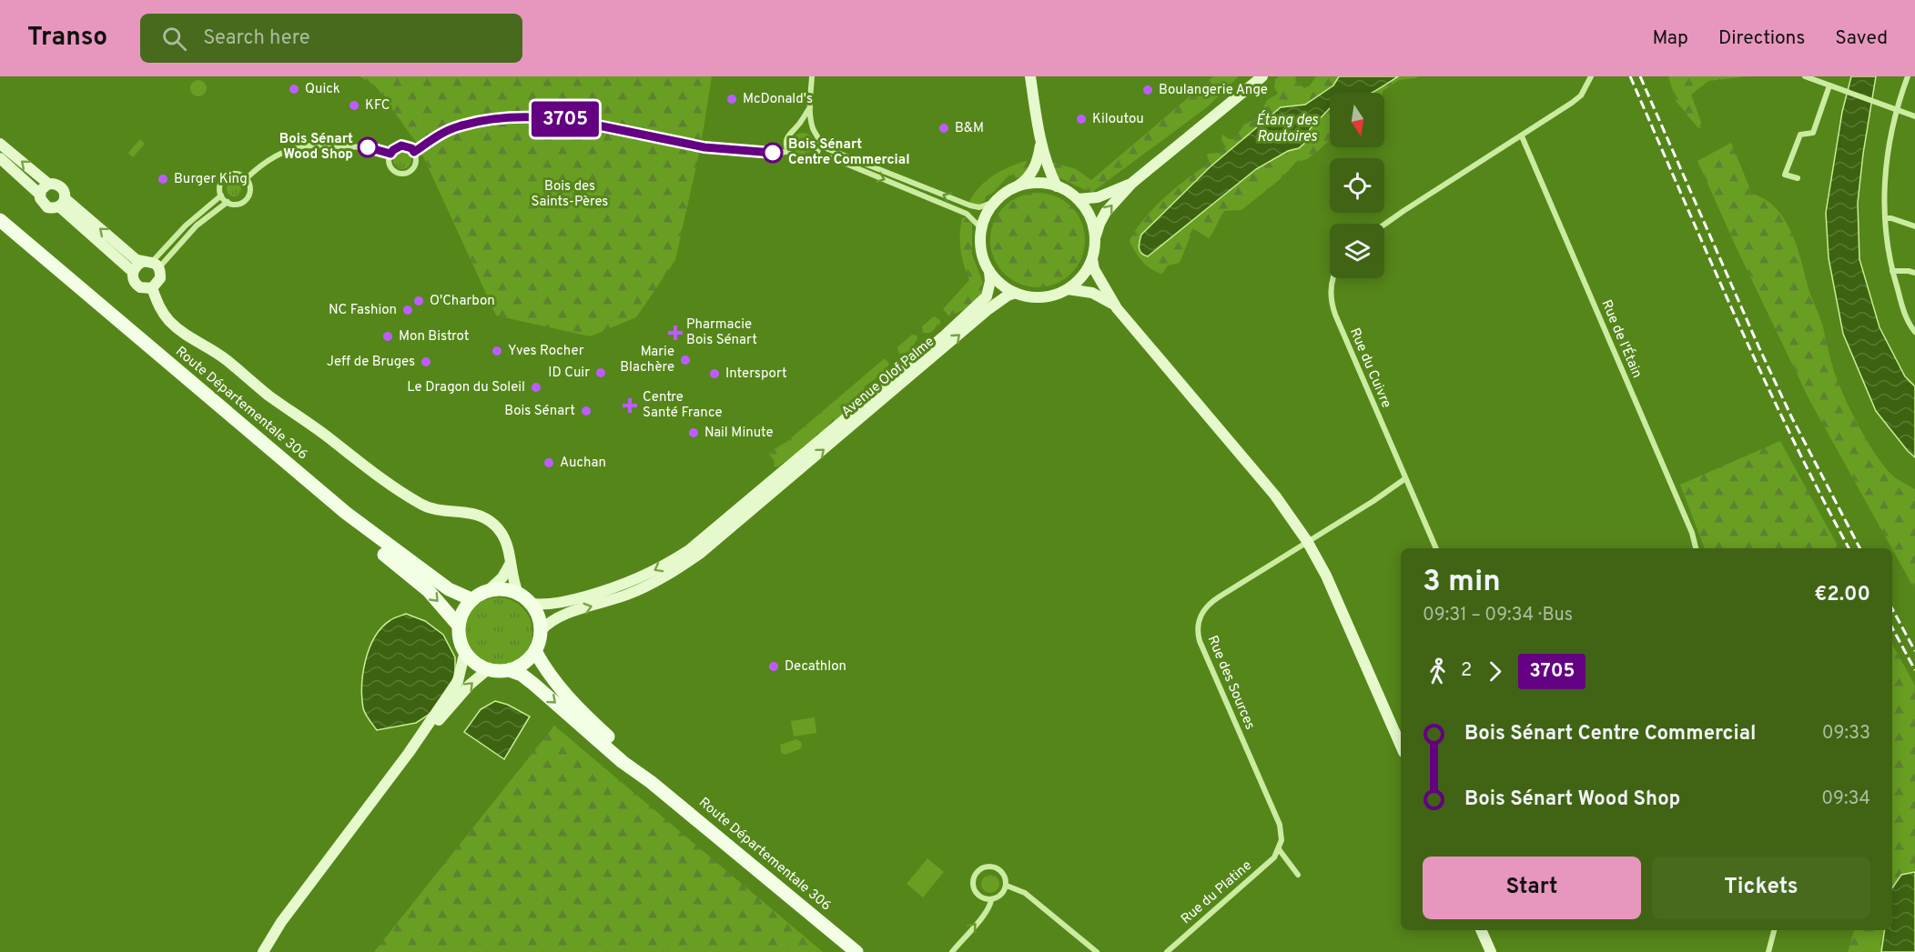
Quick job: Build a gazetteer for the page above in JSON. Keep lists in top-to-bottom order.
{
  "streets": {
    "main road": ["Avenue Olof Palme", "Route Départementale 306"],
    "street": [
      "Rue de l'Étain",
      "Rue du Cuivre",
      "Rue des Sources",
      "Rue du Platine"
    ]
  },
  "crossings": [
    ["Rue du Cuivre", "Rue des Sources"],
    ["Rue des Sources", "Rue du Platine"]
  ],
  "water": ["Étang des Routoires"],
  "parks": ["Bois des Saints-Pères"],
  "places": {
    "other": [
      "Quick",
      "Boulangerie Ange",
      "McDonald's",
      "KFC",
      "Kiloutou",
      "B&M",
      "Bois Sénart Wood Shop",
      "Bois Sénart Centre Commercial",
      "Burger King",
      "O'Charbon",
      "NC Fashion",
      "Mon Bistrot",
      "Yves Rocher",
      "Marie Blachère",
      "Jeff de Bruges",
      "ID Cuir",
      "Intersport",
      "Le Dragon du Soleil",
      "Bois Sénart",
      "Nail Minute",
      "Auchan",
      "Decathlon"
    ],
    "health": ["Pharmacie Bois Sénart", "Centre Santé France"]
  },
  "lines": ["bus line 3705"],
  "north": "bottom",
  "page": {
    "header": "Transo",
    "search": "Search here",
    "nav": ["Map", "Directions", "Saved"],
    "on_map": "3705",
    "heading": ["3 min", "09:31 – 09:34 · Bus", "€2.00"],
    "legs": ["2", "3705"],
    "list": [
      {
        "name": "Bois Sénart Centre Commercial",
        "value": "09:33"
      },
      {
        "name": "Bois Sénart Wood Shop",
        "value": "09:34"
      }
    ],
    "buttons": ["Start", "Tickets"]
  }
}
